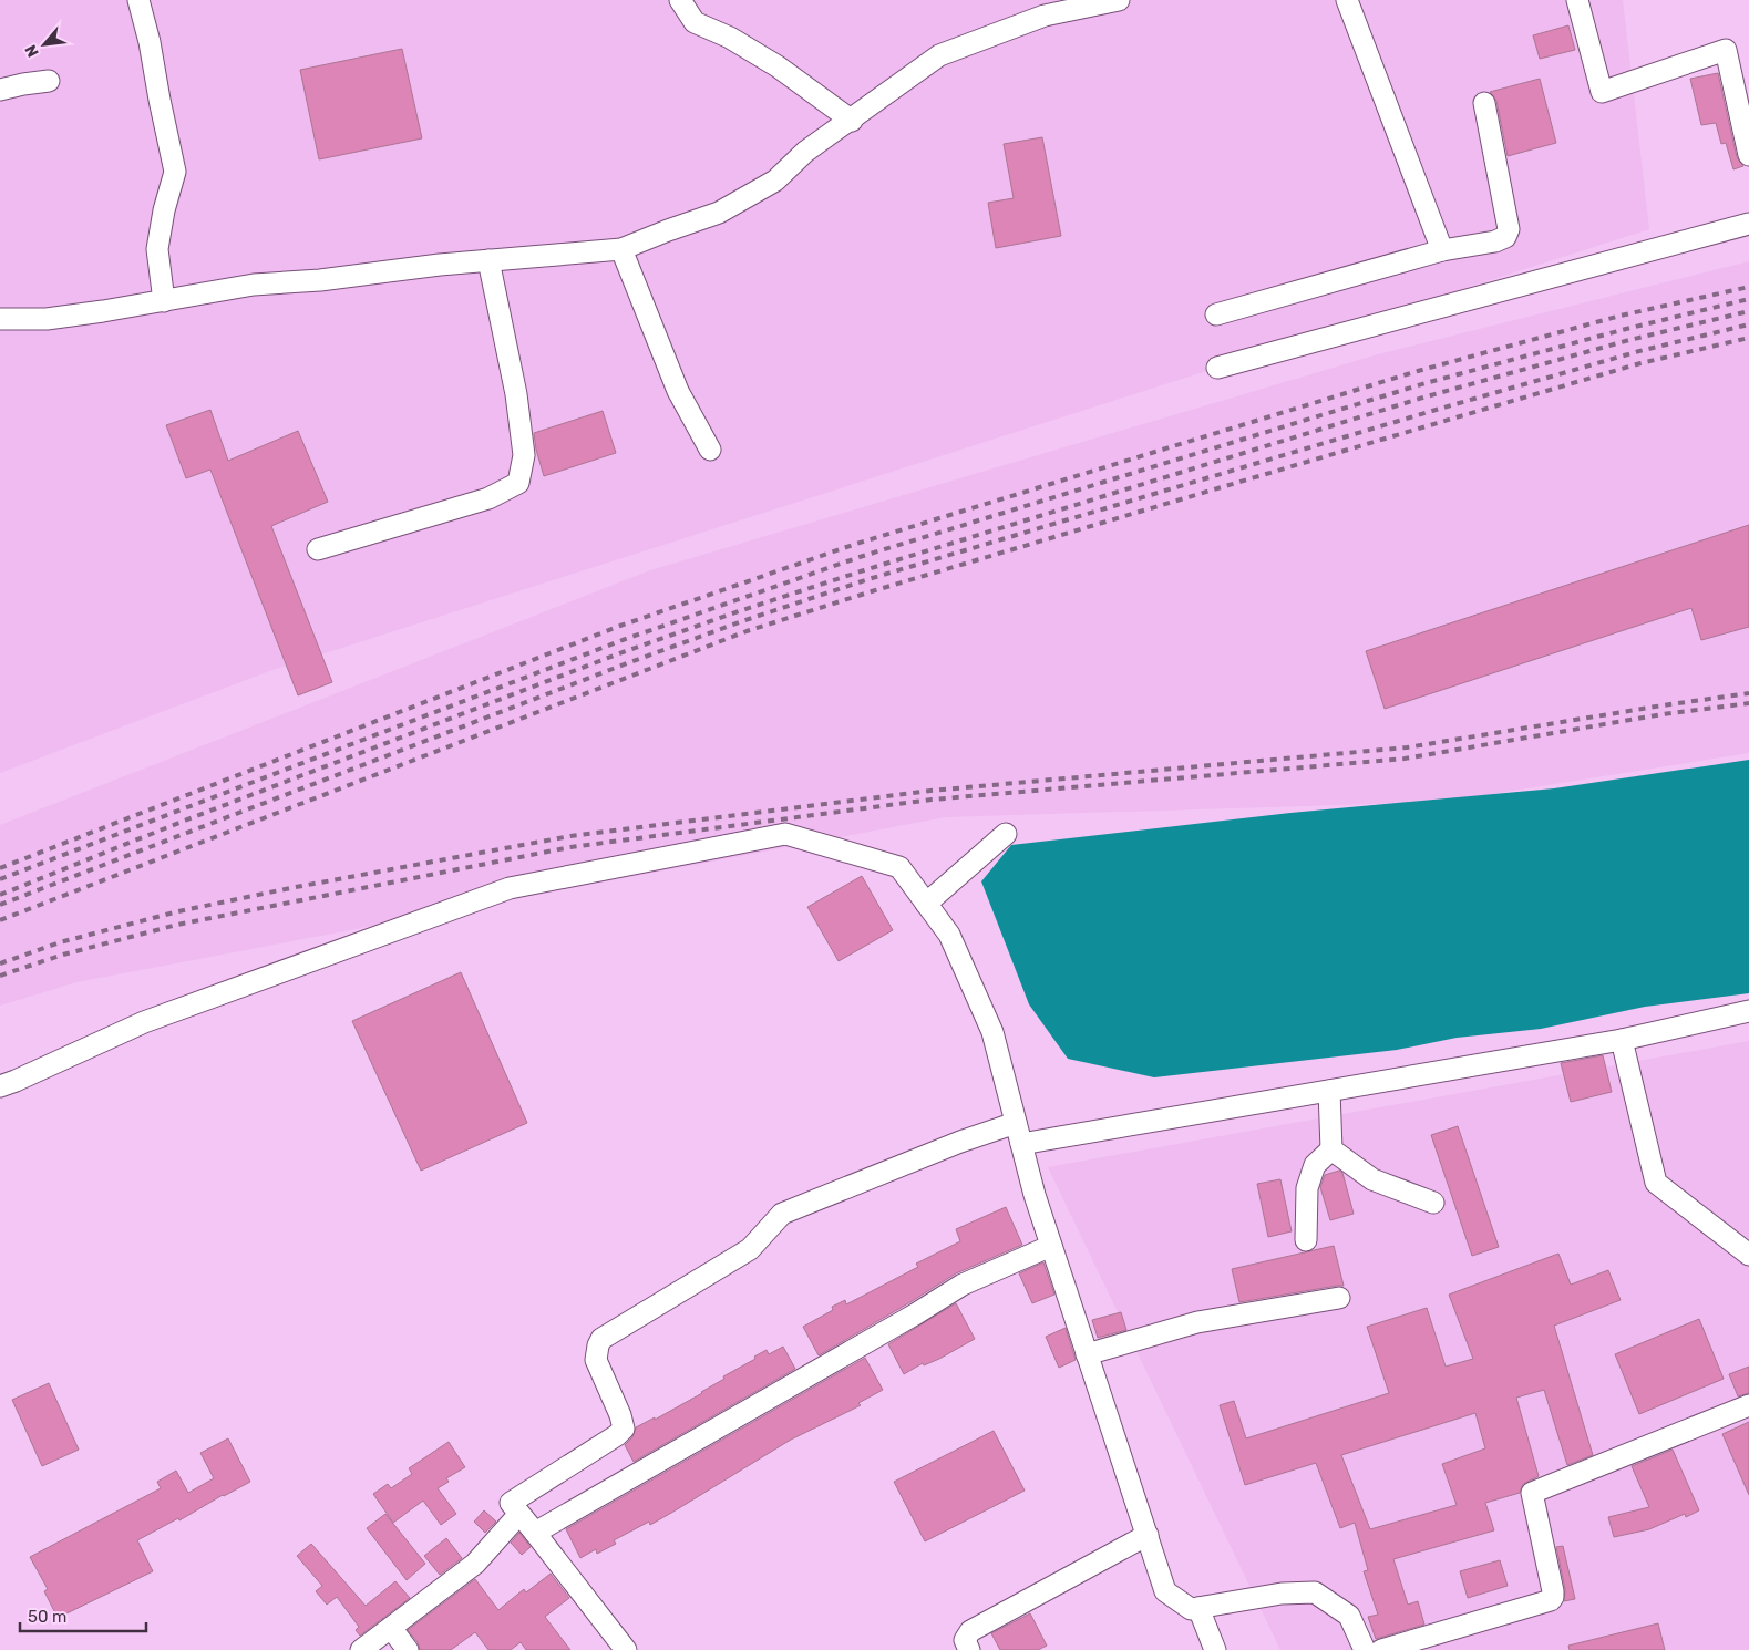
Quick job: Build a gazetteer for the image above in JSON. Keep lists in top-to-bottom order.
{
  "scale_bar": "50 m",
  "north": "bottom left"
}
